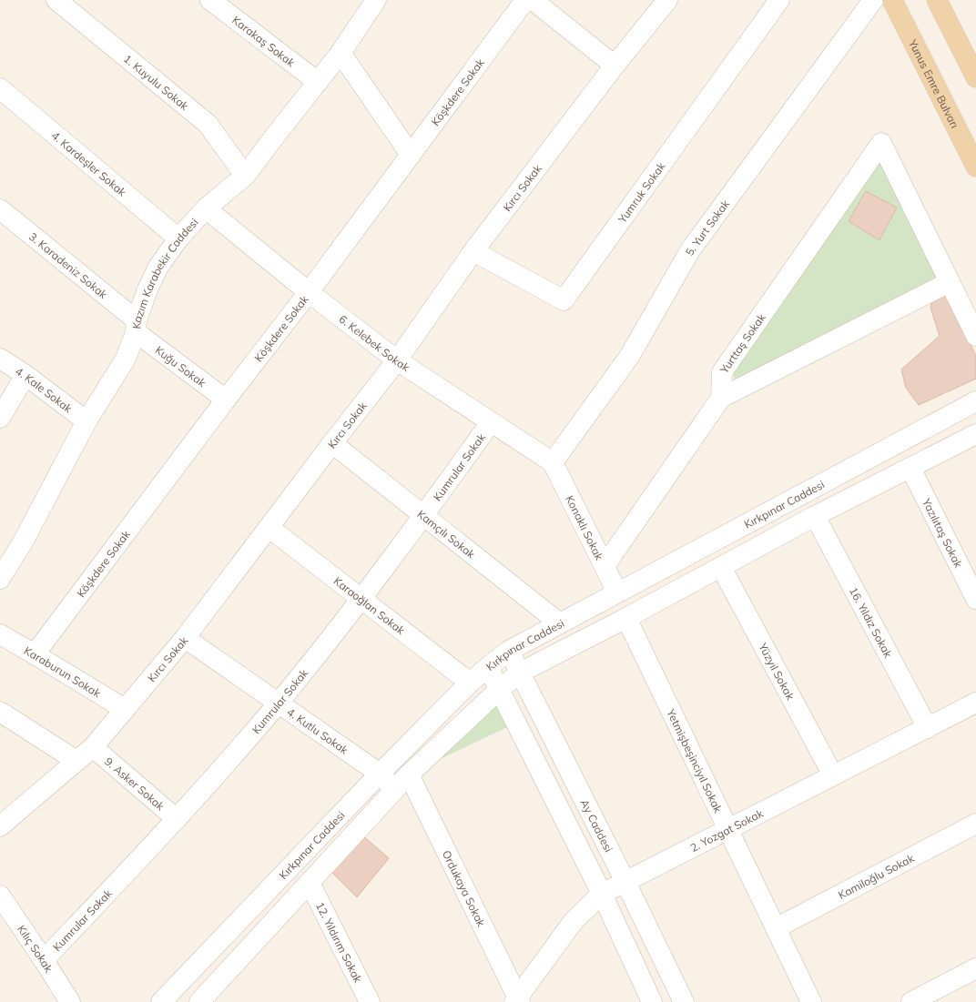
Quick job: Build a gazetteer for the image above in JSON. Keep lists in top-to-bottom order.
{
  "streets": {
    "main road": ["Yunus Emre Bulvarı"],
    "street": [
      "Karakaş Sokak",
      "1. Kuyulu Sokak",
      "Köşkdere Sokak",
      "4. Kardeşler Sokak",
      "Kırcı Sokak",
      "Yumruk Sokak",
      "5. Yurt Sokak",
      "3. Karadeniz Sokak",
      "Kazım Karabekir Caddesi",
      "6. Kelebek Sokak",
      "Yurttaş Sokak",
      "Kuğu Sokak",
      "4. Kale Sokak",
      "Kumrular Sokak",
      "Kırkpınar Caddesi",
      "Konaklı Sokak",
      "Kamçılı Sokak",
      "Yazılıtaş Sokak",
      "Karaoğlan Sokak",
      "16. Yıldız Sokak",
      "Karaburun Sokak",
      "Yüzyıl Sokak",
      "4. Kutlu Sokak",
      "Yetmişbeşinciyıl Sokak",
      "9. Asker Sokak",
      "Ay Caddesi",
      "2. Yozgat Sokak",
      "Kamiloğlu Sokak",
      "Ordukaya Sokak",
      "12. Yıldırım Sokak",
      "Kılıç Sokak"
    ]
  },
  "crossings": [
    ["Karakaş Sokak", "Kazım Karabekir Caddesi"],
    ["1. Kuyulu Sokak", "Kazım Karabekir Caddesi"],
    ["Köşkdere Sokak", "6. Kelebek Sokak"],
    ["Köşkdere Sokak", "Kuğu Sokak"],
    ["Köşkdere Sokak", "Karaburun Sokak"],
    ["4. Kardeşler Sokak", "Kazım Karabekir Caddesi"],
    ["Kırcı Sokak", "Yumruk Sokak"],
    ["Kırcı Sokak", "6. Kelebek Sokak"],
    ["Kırcı Sokak", "Kamçılı Sokak"],
    ["Kırcı Sokak", "Karaoğlan Sokak"],
    ["Kırcı Sokak", "Karaburun Sokak"],
    ["Kırcı Sokak", "4. Kutlu Sokak"],
    ["Kırcı Sokak", "9. Asker Sokak"],
    ["5. Yurt Sokak", "6. Kelebek Sokak"],
    ["5. Yurt Sokak", "Konaklı Sokak"],
    ["3. Karadeniz Sokak", "Kazım Karabekir Caddesi"],
    ["3. Karadeniz Sokak", "Kuğu Sokak"],
    ["Kazım Karabekir Caddesi", "6. Kelebek Sokak"],
    ["Kazım Karabekir Caddesi", "Kuğu Sokak"],
    ["Kazım Karabekir Caddesi", "4. Kale Sokak"],
    ["6. Kelebek Sokak", "Kumrular Sokak"],
    ["6. Kelebek Sokak", "Konaklı Sokak"],
    ["Kumrular Sokak", "Kamçılı Sokak"],
    ["Kumrular Sokak", "Karaoğlan Sokak"],
    ["Kumrular Sokak", "4. Kutlu Sokak"],
    ["Kumrular Sokak", "9. Asker Sokak"],
    ["Kumrular Sokak", "Kılıç Sokak"],
    ["Kırkpınar Caddesi", "Konaklı Sokak"],
    ["Kırkpınar Caddesi", "Kamçılı Sokak"],
    ["Kırkpınar Caddesi", "Yazılıtaş Sokak"],
    ["Kırkpınar Caddesi", "Karaoğlan Sokak"],
    ["Kırkpınar Caddesi", "16. Yıldız Sokak"],
    ["Kırkpınar Caddesi", "Yüzyıl Sokak"],
    ["Kırkpınar Caddesi", "4. Kutlu Sokak"],
    ["Kırkpınar Caddesi", "Yetmişbeşinciyıl Sokak"],
    ["Kırkpınar Caddesi", "Ay Caddesi"],
    ["Kırkpınar Caddesi", "Ordukaya Sokak"],
    ["Kırkpınar Caddesi", "12. Yıldırım Sokak"],
    ["16. Yıldız Sokak", "2. Yozgat Sokak"],
    ["Yüzyıl Sokak", "2. Yozgat Sokak"],
    ["Yetmişbeşinciyıl Sokak", "2. Yozgat Sokak"],
    ["Yetmişbeşinciyıl Sokak", "Kamiloğlu Sokak"],
    ["Ay Caddesi", "2. Yozgat Sokak"],
    ["2. Yozgat Sokak", "Ordukaya Sokak"]
  ]
}
